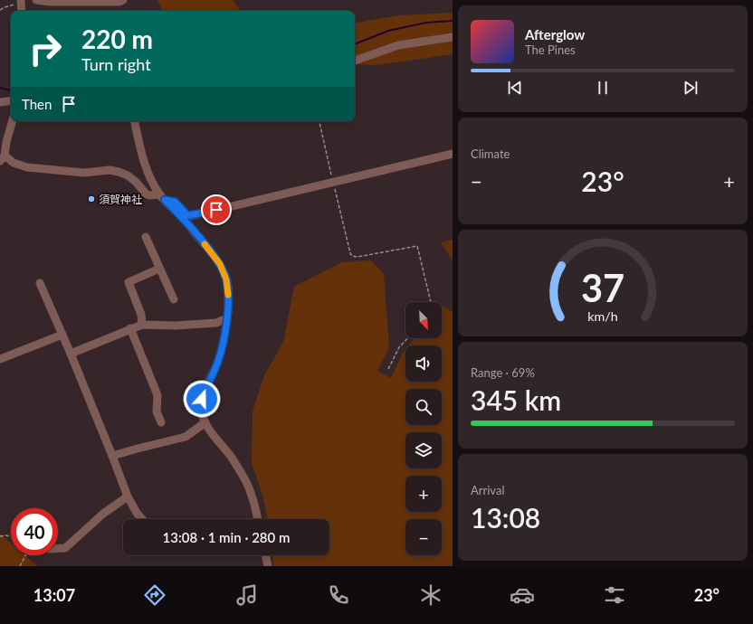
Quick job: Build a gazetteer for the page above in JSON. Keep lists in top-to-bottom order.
{
  "places": ["須賀神社"],
  "north": "bottom right",
  "page": {
    "turn": ["220 m", "Turn right"],
    "song": ["Afterglow", "The Pines"],
    "then": "Then",
    "tile": [
      "Climate",
      ["Range · 69%", "345 km"],
      ["Arrival", "13:08"]
    ],
    "heat": ["−", "23°", "+"],
    "map_buttons": ["+", "−"],
    "limit": "40",
    "trip": "13:08 · 1 min · 280 m",
    "tabs": ["13:07", "23°"],
    "gauge": ["37", "km/h"]
  }
}
